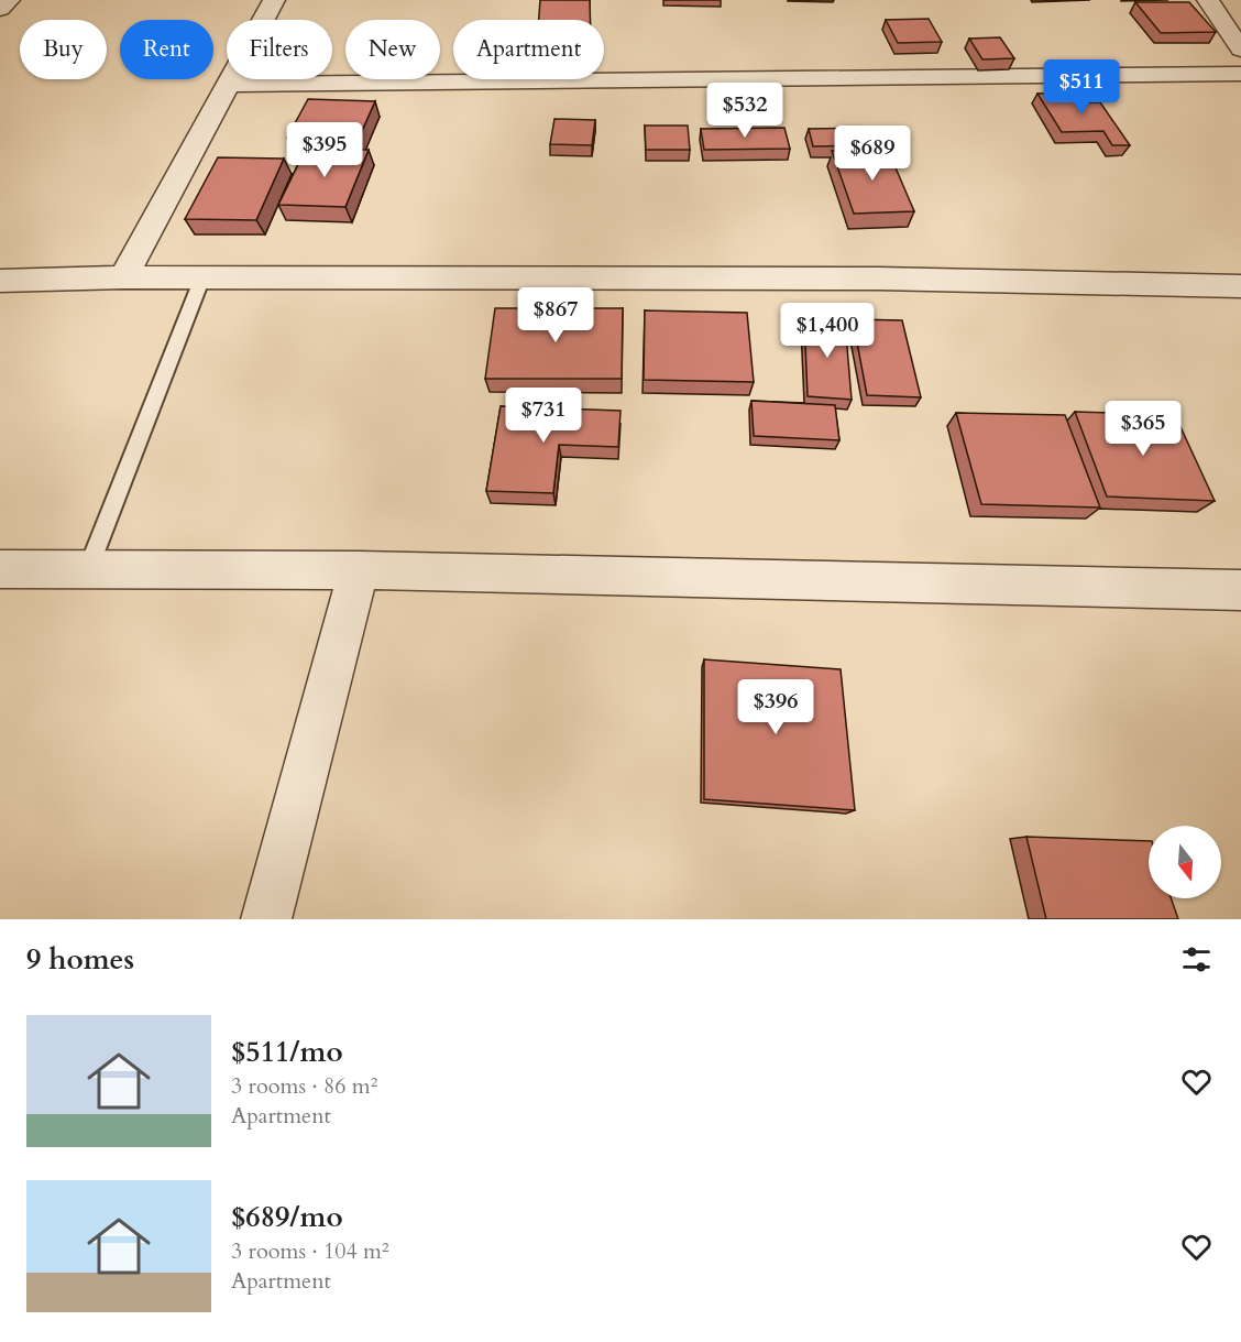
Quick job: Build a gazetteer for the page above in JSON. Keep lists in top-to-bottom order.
{
  "north": "bottom",
  "page": {
    "chip": [
      "Buy",
      "Rent",
      "Filters",
      "New",
      "Apartment"
    ],
    "price": [
      "$511",
      "$532",
      "$395",
      "$689",
      "$867",
      "$1,400",
      "$731",
      "$365",
      "$396"
    ],
    "heading": "9 homes",
    "list": [
      {
        "name": "$511/mo",
        "note": "3 rooms · 86 m² · Apartment"
      },
      {
        "name": "$689/mo",
        "note": "3 rooms · 104 m² · Apartment"
      }
    ]
  }
}
